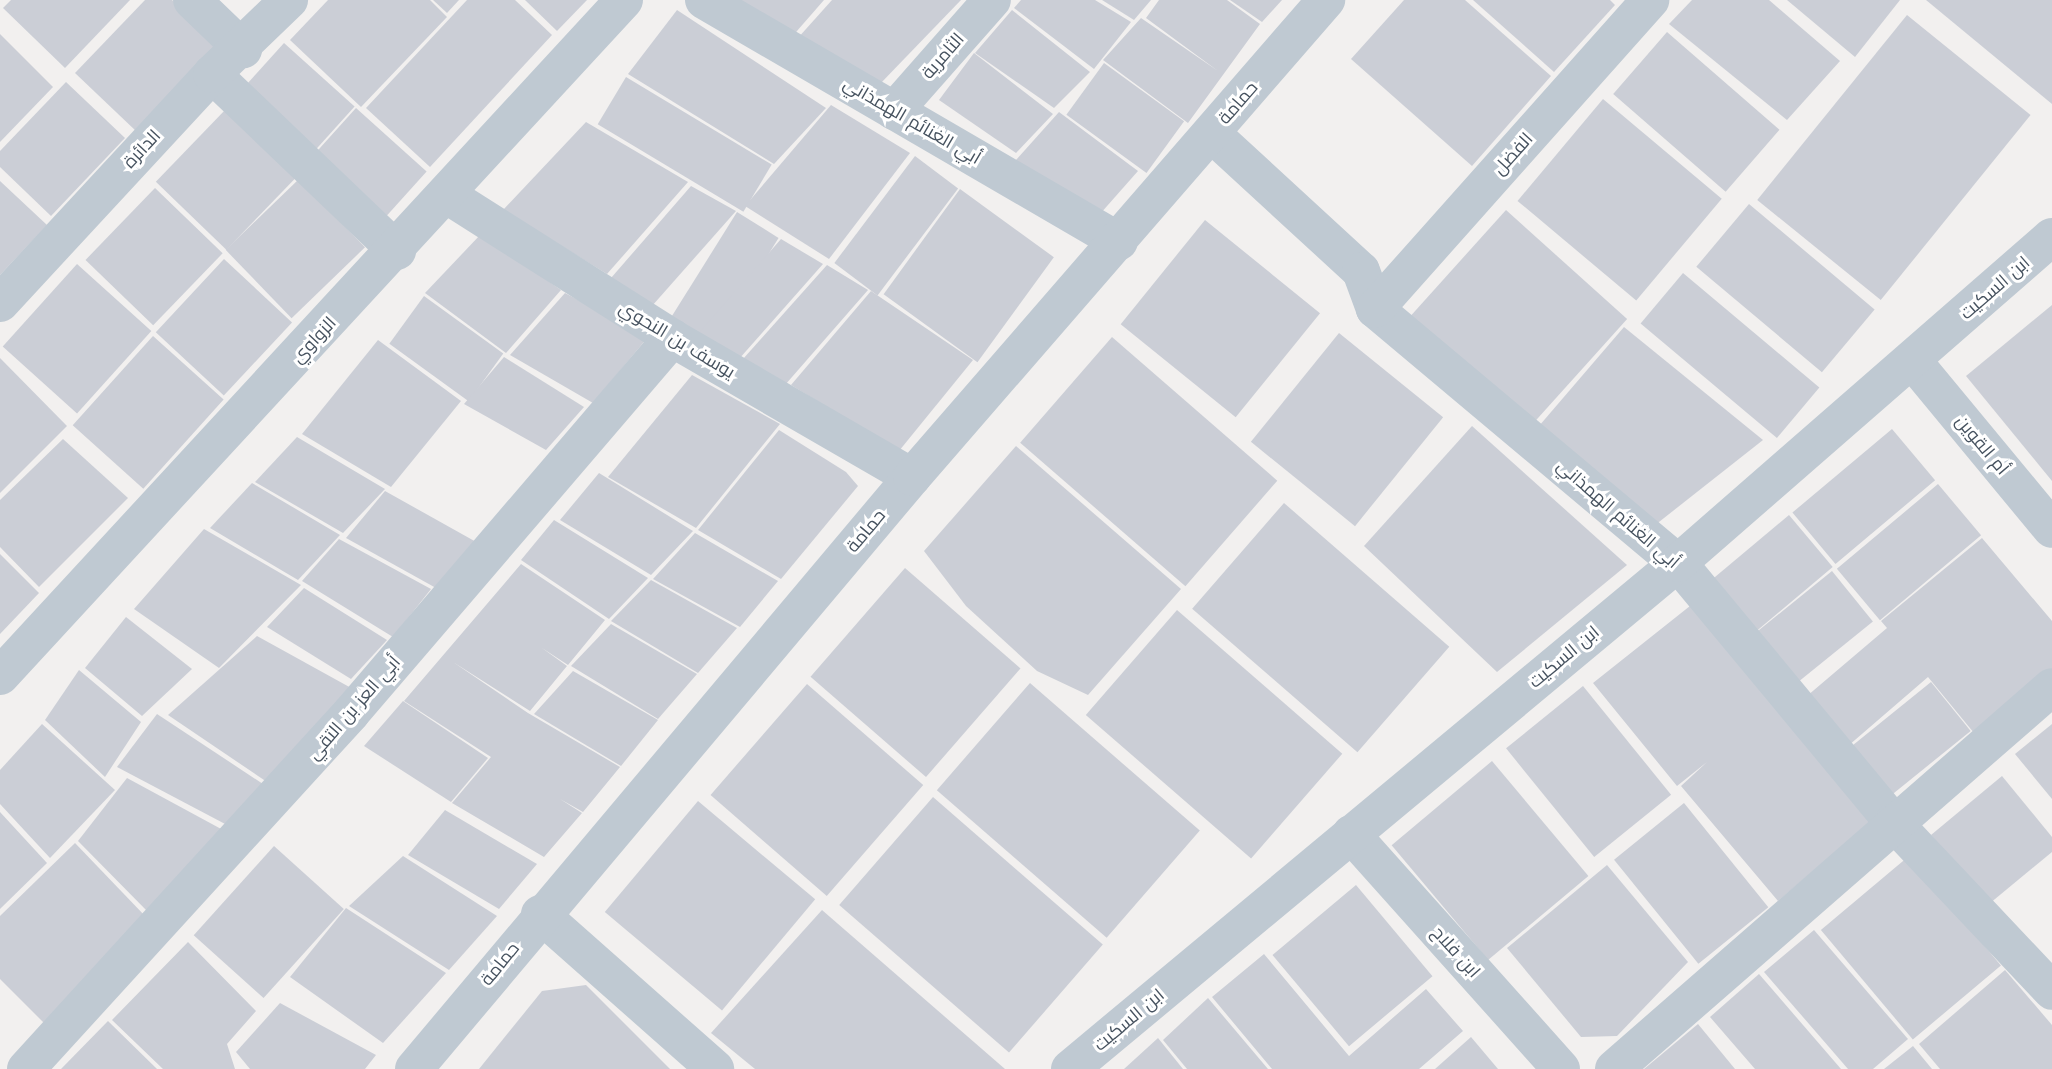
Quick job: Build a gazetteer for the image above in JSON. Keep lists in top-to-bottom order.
{
  "streets": {
    "street": [
      "الثامرية",
      "حمامة",
      "أبي الغنائم الهمذاني",
      "الدائرة",
      "الفضل",
      "ابن السكيت",
      "الزواوي",
      "يوسف بن النحوي",
      "أم القوين",
      "أبي العز بن التقي",
      "ابن فلاح"
    ]
  },
  "crossings": [
    ["الثامرية", "أبي الغنائم الهمذاني"],
    ["حمامة", "أبي الغنائم الهمذاني"],
    ["حمامة", "يوسف بن النحوي"],
    ["أبي الغنائم الهمذاني", "الفضل"],
    ["أبي الغنائم الهمذاني", "ابن السكيت"],
    ["ابن السكيت", "أم القوين"],
    ["ابن السكيت", "ابن فلاح"],
    ["الزواوي", "يوسف بن النحوي"],
    ["يوسف بن النحوي", "أبي العز بن التقي"]
  ]
}
